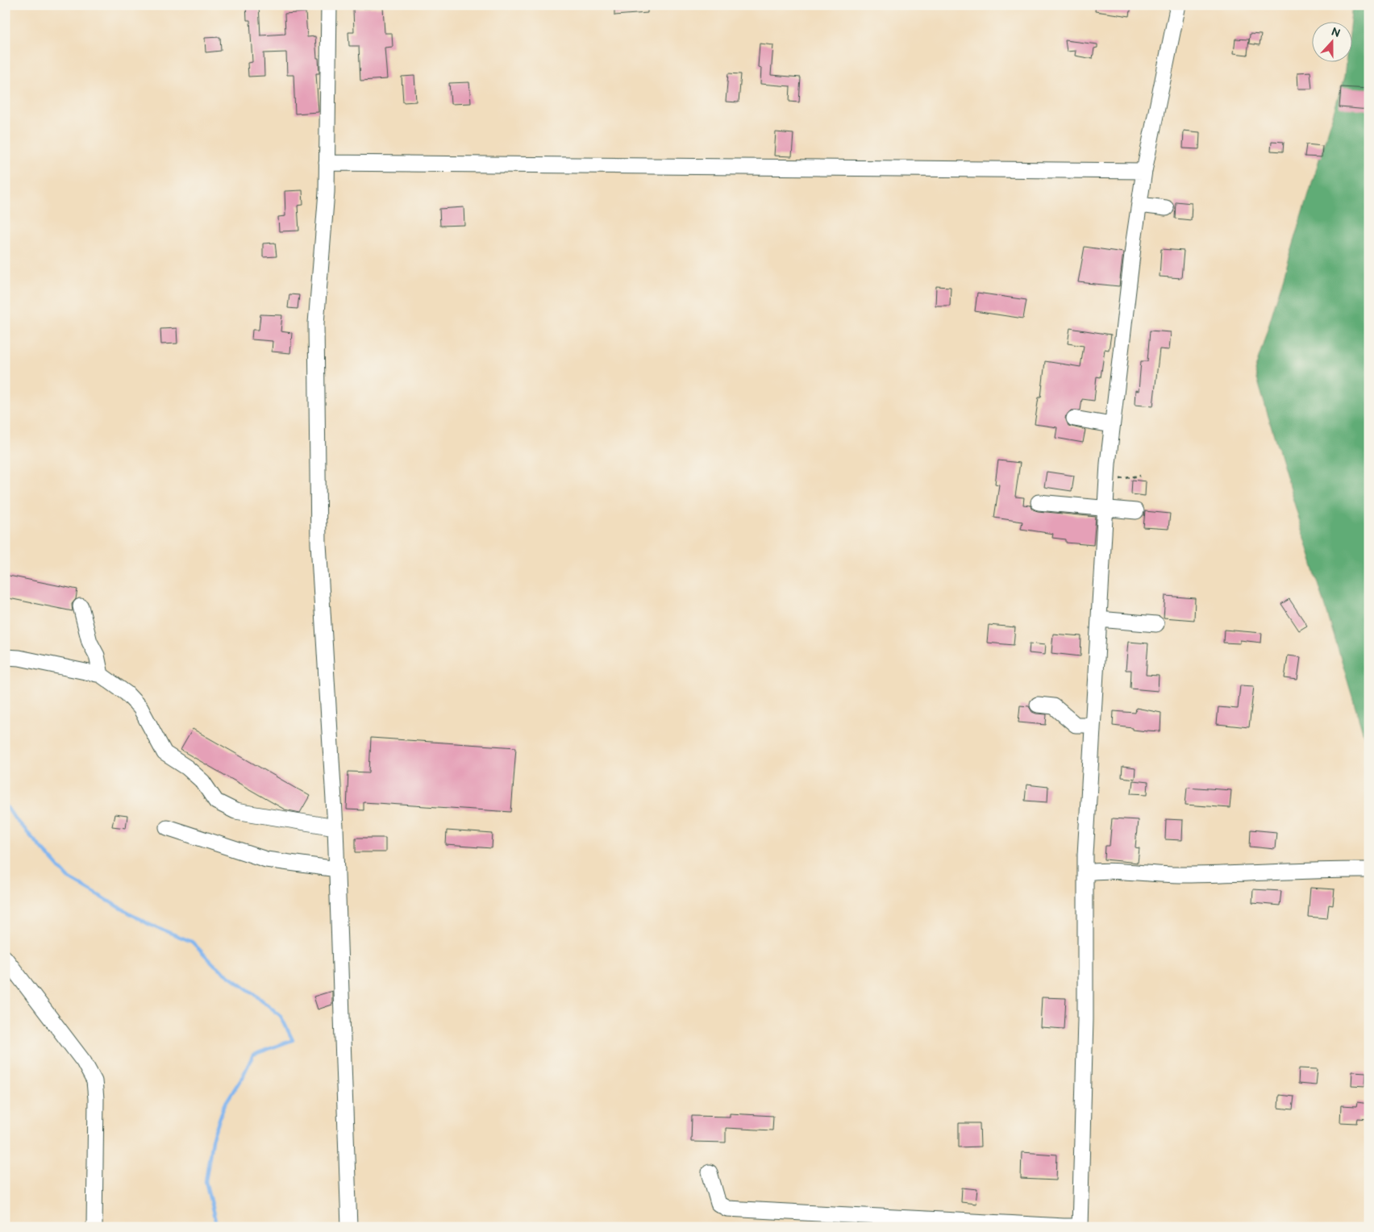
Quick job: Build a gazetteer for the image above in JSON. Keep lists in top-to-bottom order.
{
  "north": "top"
}
